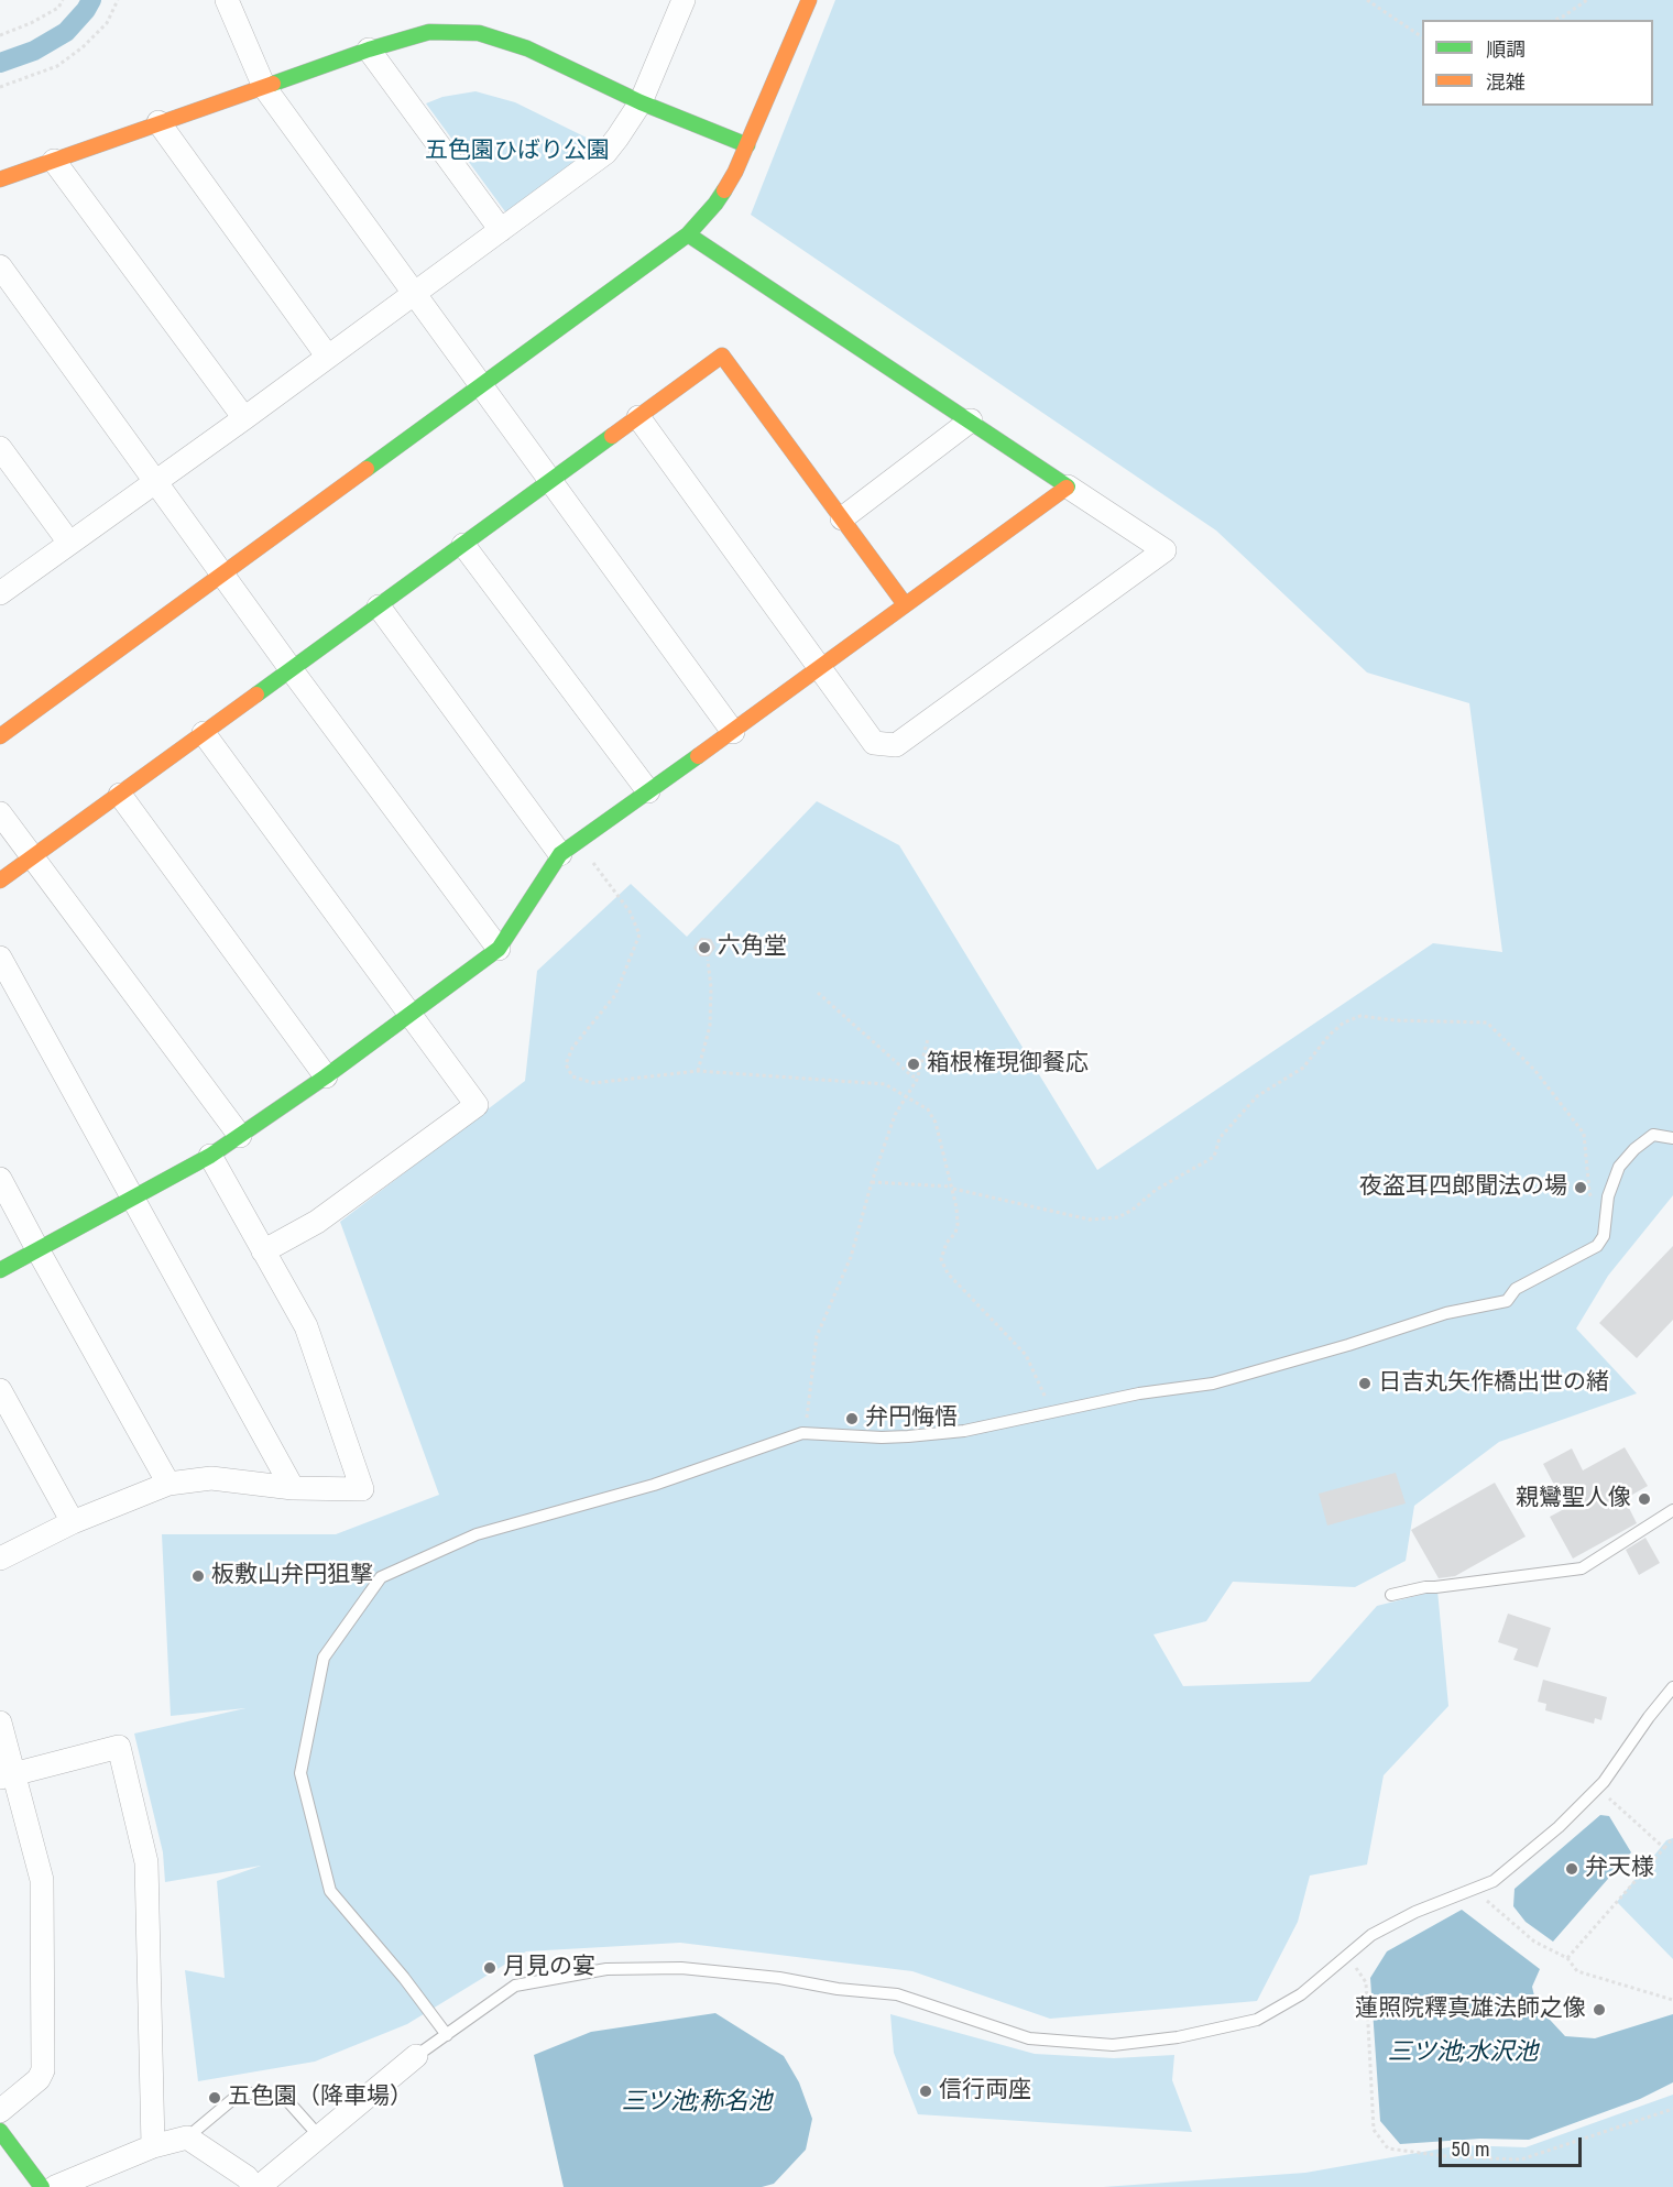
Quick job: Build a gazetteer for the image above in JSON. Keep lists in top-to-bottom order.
{
  "water": ["三ツ池;水沢池", "三ツ池;称名池"],
  "parks": ["五色園ひばり公園"],
  "places": [
    "六角堂",
    "箱根権現御餐応",
    "夜盗耳四郎聞法の場",
    "日吉丸矢作橋出世の緒",
    "弁円悔悟",
    "親鸞聖人像",
    "板敷山弁円狙撃",
    "弁天様",
    "月見の宴",
    "蓮照院釋真雄法師之像",
    "信行両座",
    "五色園（降車場）"
  ],
  "legend": ["順調", "混雑"],
  "scale_bar": "50 m"
}
